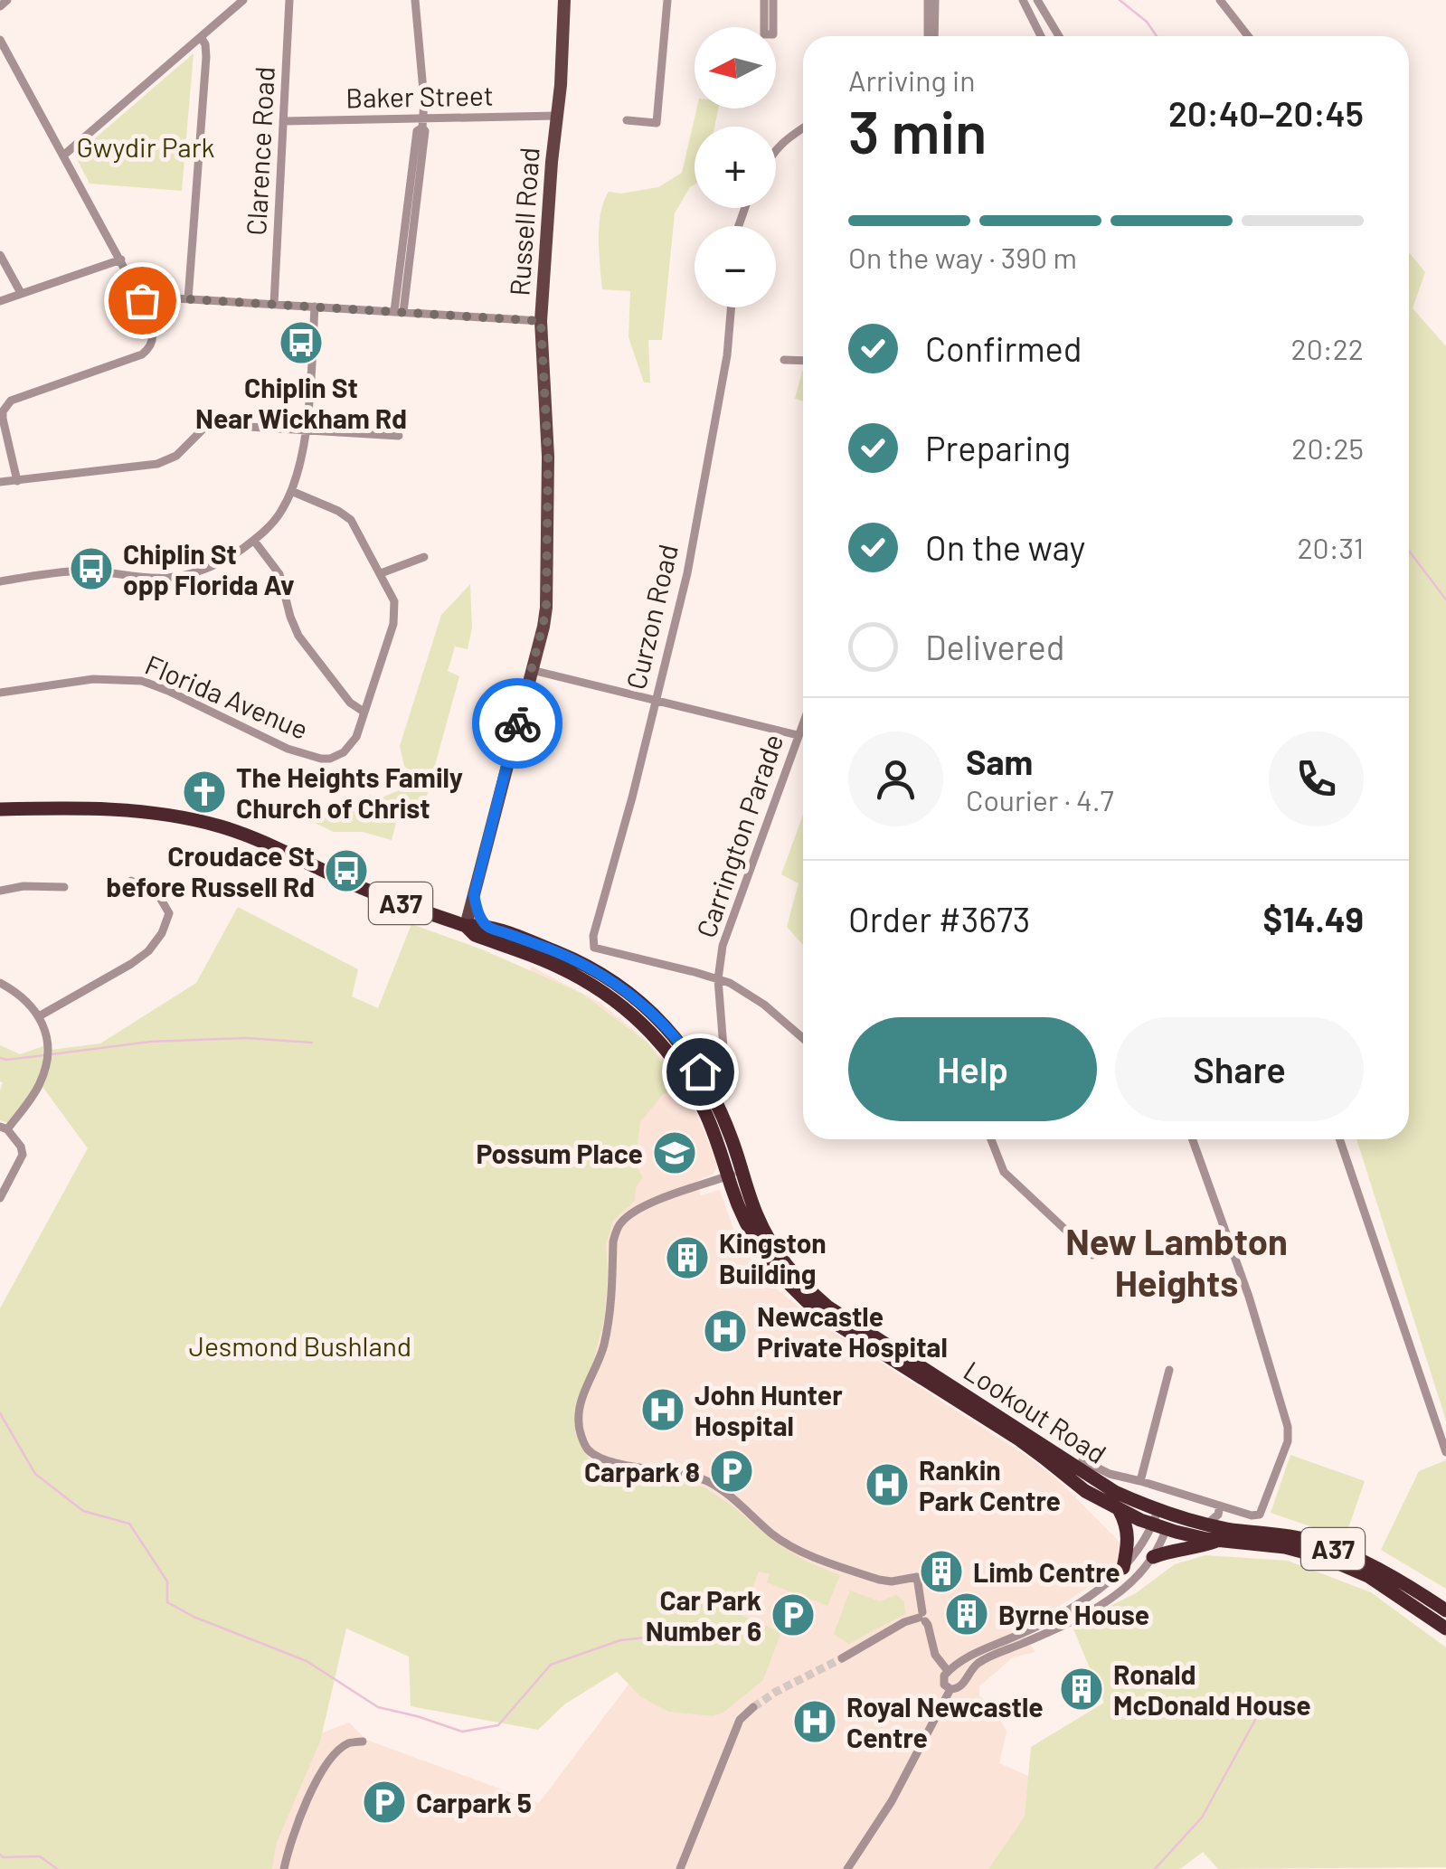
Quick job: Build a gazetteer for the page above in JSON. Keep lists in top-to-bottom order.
{
  "streets": {
    "highway": ["A37", "Lookout Road"],
    "main road": ["Russell Road"],
    "street": [
      "Baker Street",
      "Clarence Road",
      "Curzon Road",
      "Florida Avenue",
      "Carrington Parade"
    ]
  },
  "crossings": [
    ["Baker Street", "Clarence Road"],
    ["Baker Street", "Russell Road"],
    ["Russell Road", "A37"],
    ["Russell Road", "Lookout Road"],
    ["Curzon Road", "Carrington Parade"],
    ["Carrington Parade", "Lookout Road"],
    ["A37", "Lookout Road"]
  ],
  "districts": ["New Lambton Heights"],
  "parks": ["Gwydir Park", "Jesmond Bushland"],
  "places": {
    "bus stop": ["Chiplin St Near Wickham Rd", "Chiplin St opp Florida Av", "Croudace St before Russell Rd"],
    "church": ["The Heights Family Church of Christ"],
    "school or university": ["Possum Place"],
    "building": [
      "Kingston Building",
      "Limb Centre",
      "Byrne House",
      "Ronald McDonald House"
    ],
    "hospital": [
      "Newcastle Private Hospital",
      "John Hunter Hospital",
      "Rankin Park Centre",
      "Royal Newcastle Centre"
    ],
    "parking": ["Carpark 8", "Car Park Number 6", "Carpark 5"]
  },
  "north": "left",
  "page": {
    "map_buttons": ["+", "−"],
    "heading": ["3 min", "Arriving in", "20:40–20:45"],
    "panel": [
      "Sam",
      "Courier · 4.7",
      "Order #3673",
      "$14.49"
    ],
    "bar": "On the way · 390 m",
    "list": [
      ["Confirmed", "20:22"],
      ["Preparing", "20:25"],
      ["On the way", "20:31"],
      "Delivered"
    ],
    "buttons": ["Help", "Share"]
  }
}
